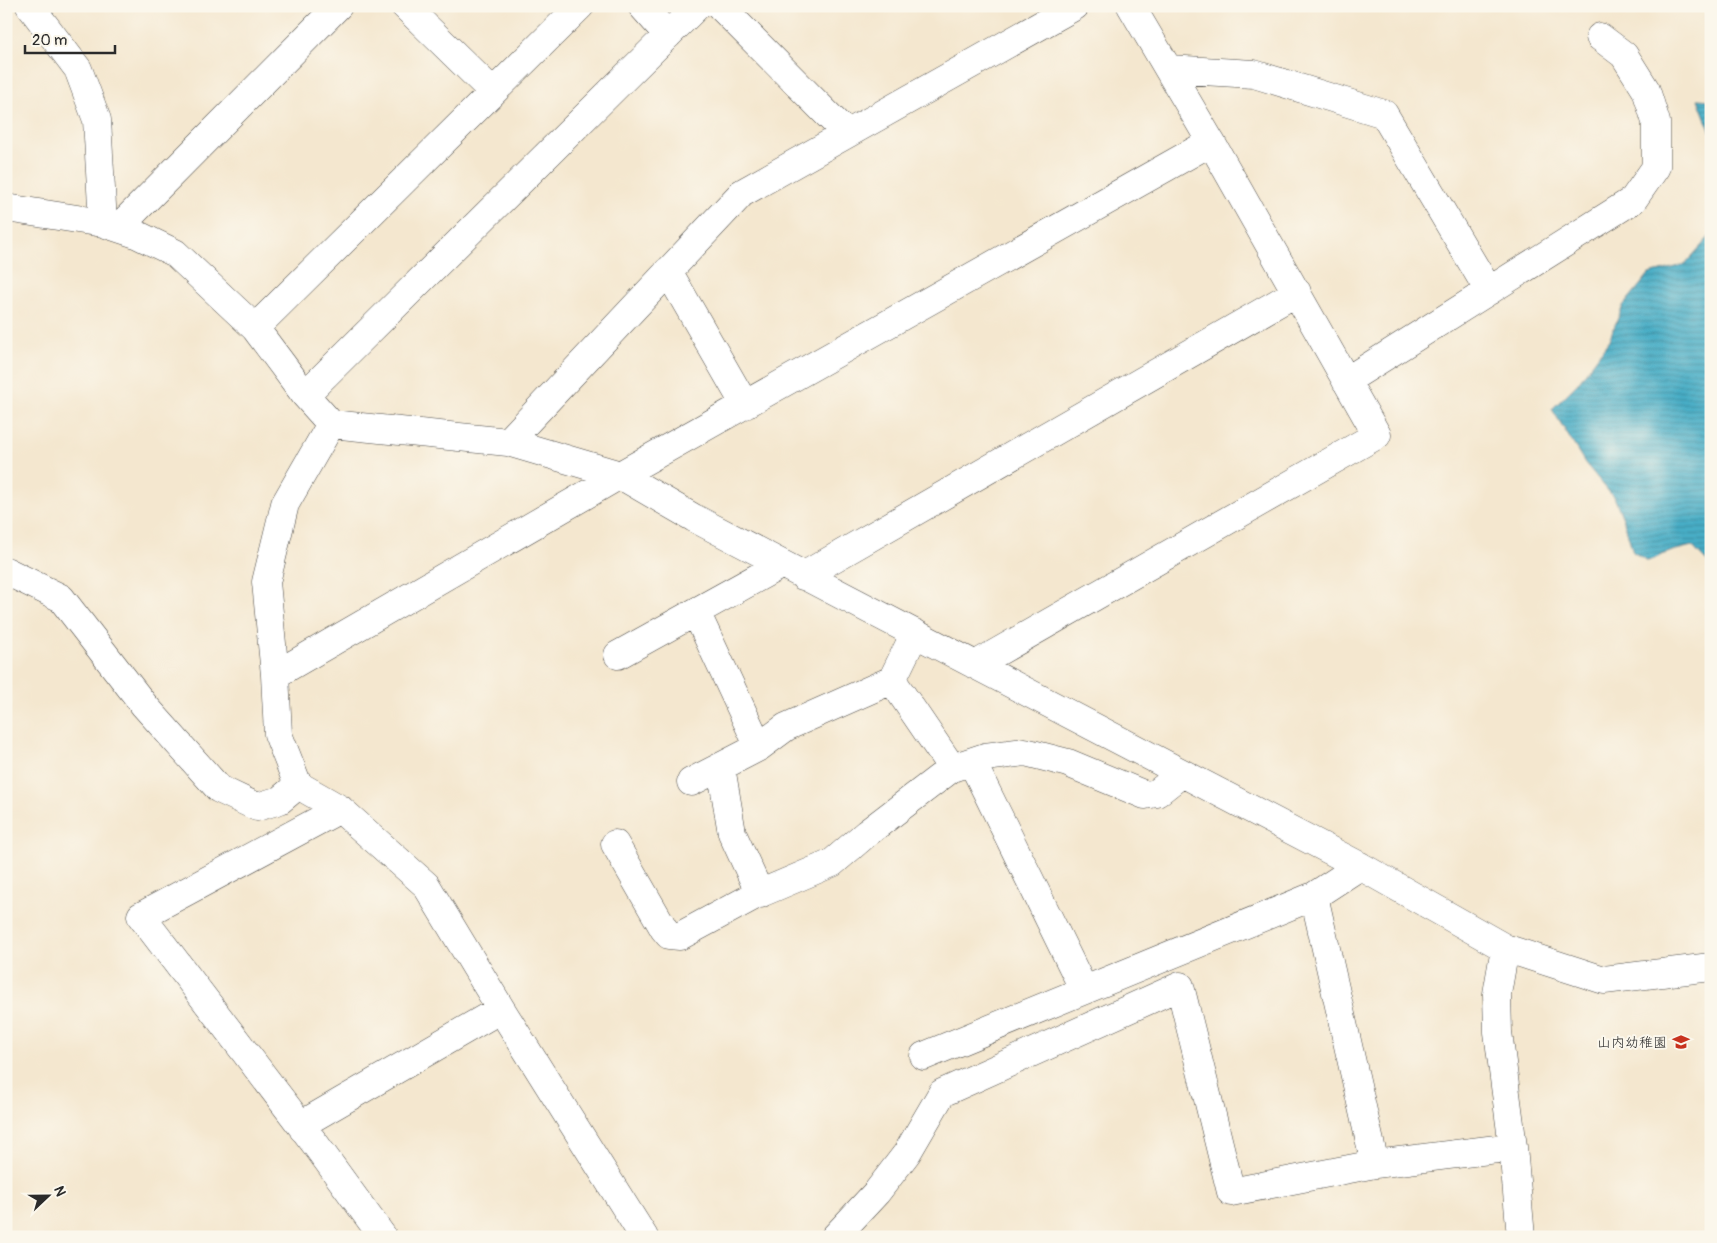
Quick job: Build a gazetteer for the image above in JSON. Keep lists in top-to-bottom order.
{
  "places": {
    "school or university": ["山内幼稚園"]
  },
  "scale_bar": "20 m",
  "north": "right"
}
